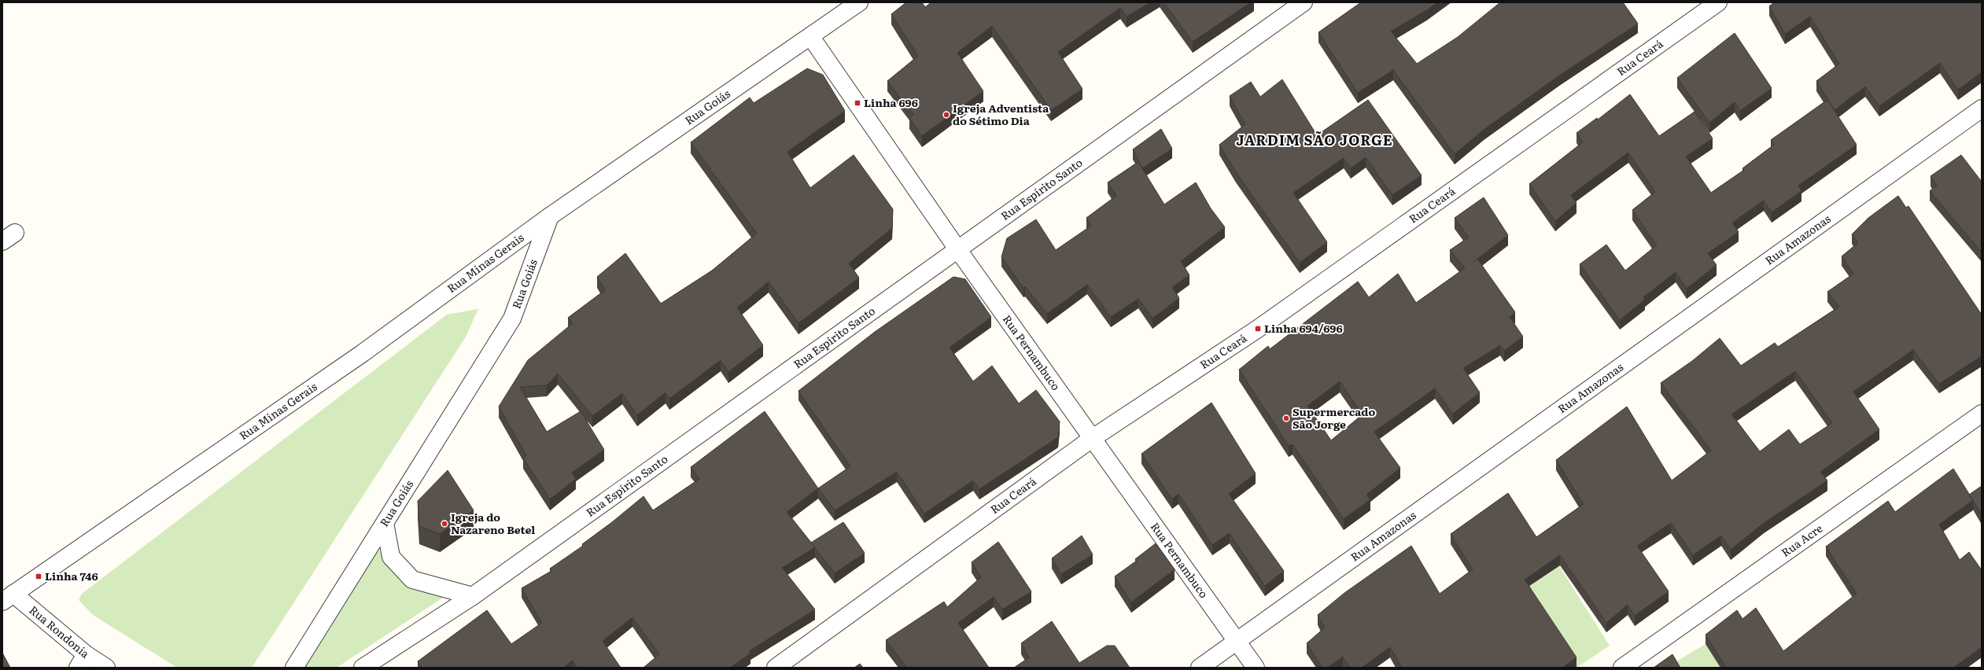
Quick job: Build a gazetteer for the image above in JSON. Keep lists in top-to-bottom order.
{
  "streets": {
    "street": [
      "Rua Ceará",
      "Rua Goiás",
      "Rua Espírito Santo",
      "Rua Amazonas",
      "Rua Minas Gerais",
      "Rua Pernambuco",
      "Rua Acre",
      "Rua Rondonia"
    ]
  },
  "crossings": [
    ["Rua Ceará", "Rua Pernambuco"],
    ["Rua Goiás", "Rua Minas Gerais"],
    ["Rua Goiás", "Rua Pernambuco"],
    ["Rua Espírito Santo", "Rua Pernambuco"],
    ["Rua Amazonas", "Rua Pernambuco"],
    ["Rua Minas Gerais", "Rua Rondonia"]
  ],
  "districts": ["JARDIM SÃO JORGE"],
  "places": {
    "transit": ["Linha 696", "Linha 694/696", "Linha 746"],
    "other": ["Igreja Adventista do Sétimo Dia", "Supermercado São Jorge", "Igreja do Nazareno Betel"]
  }
}
